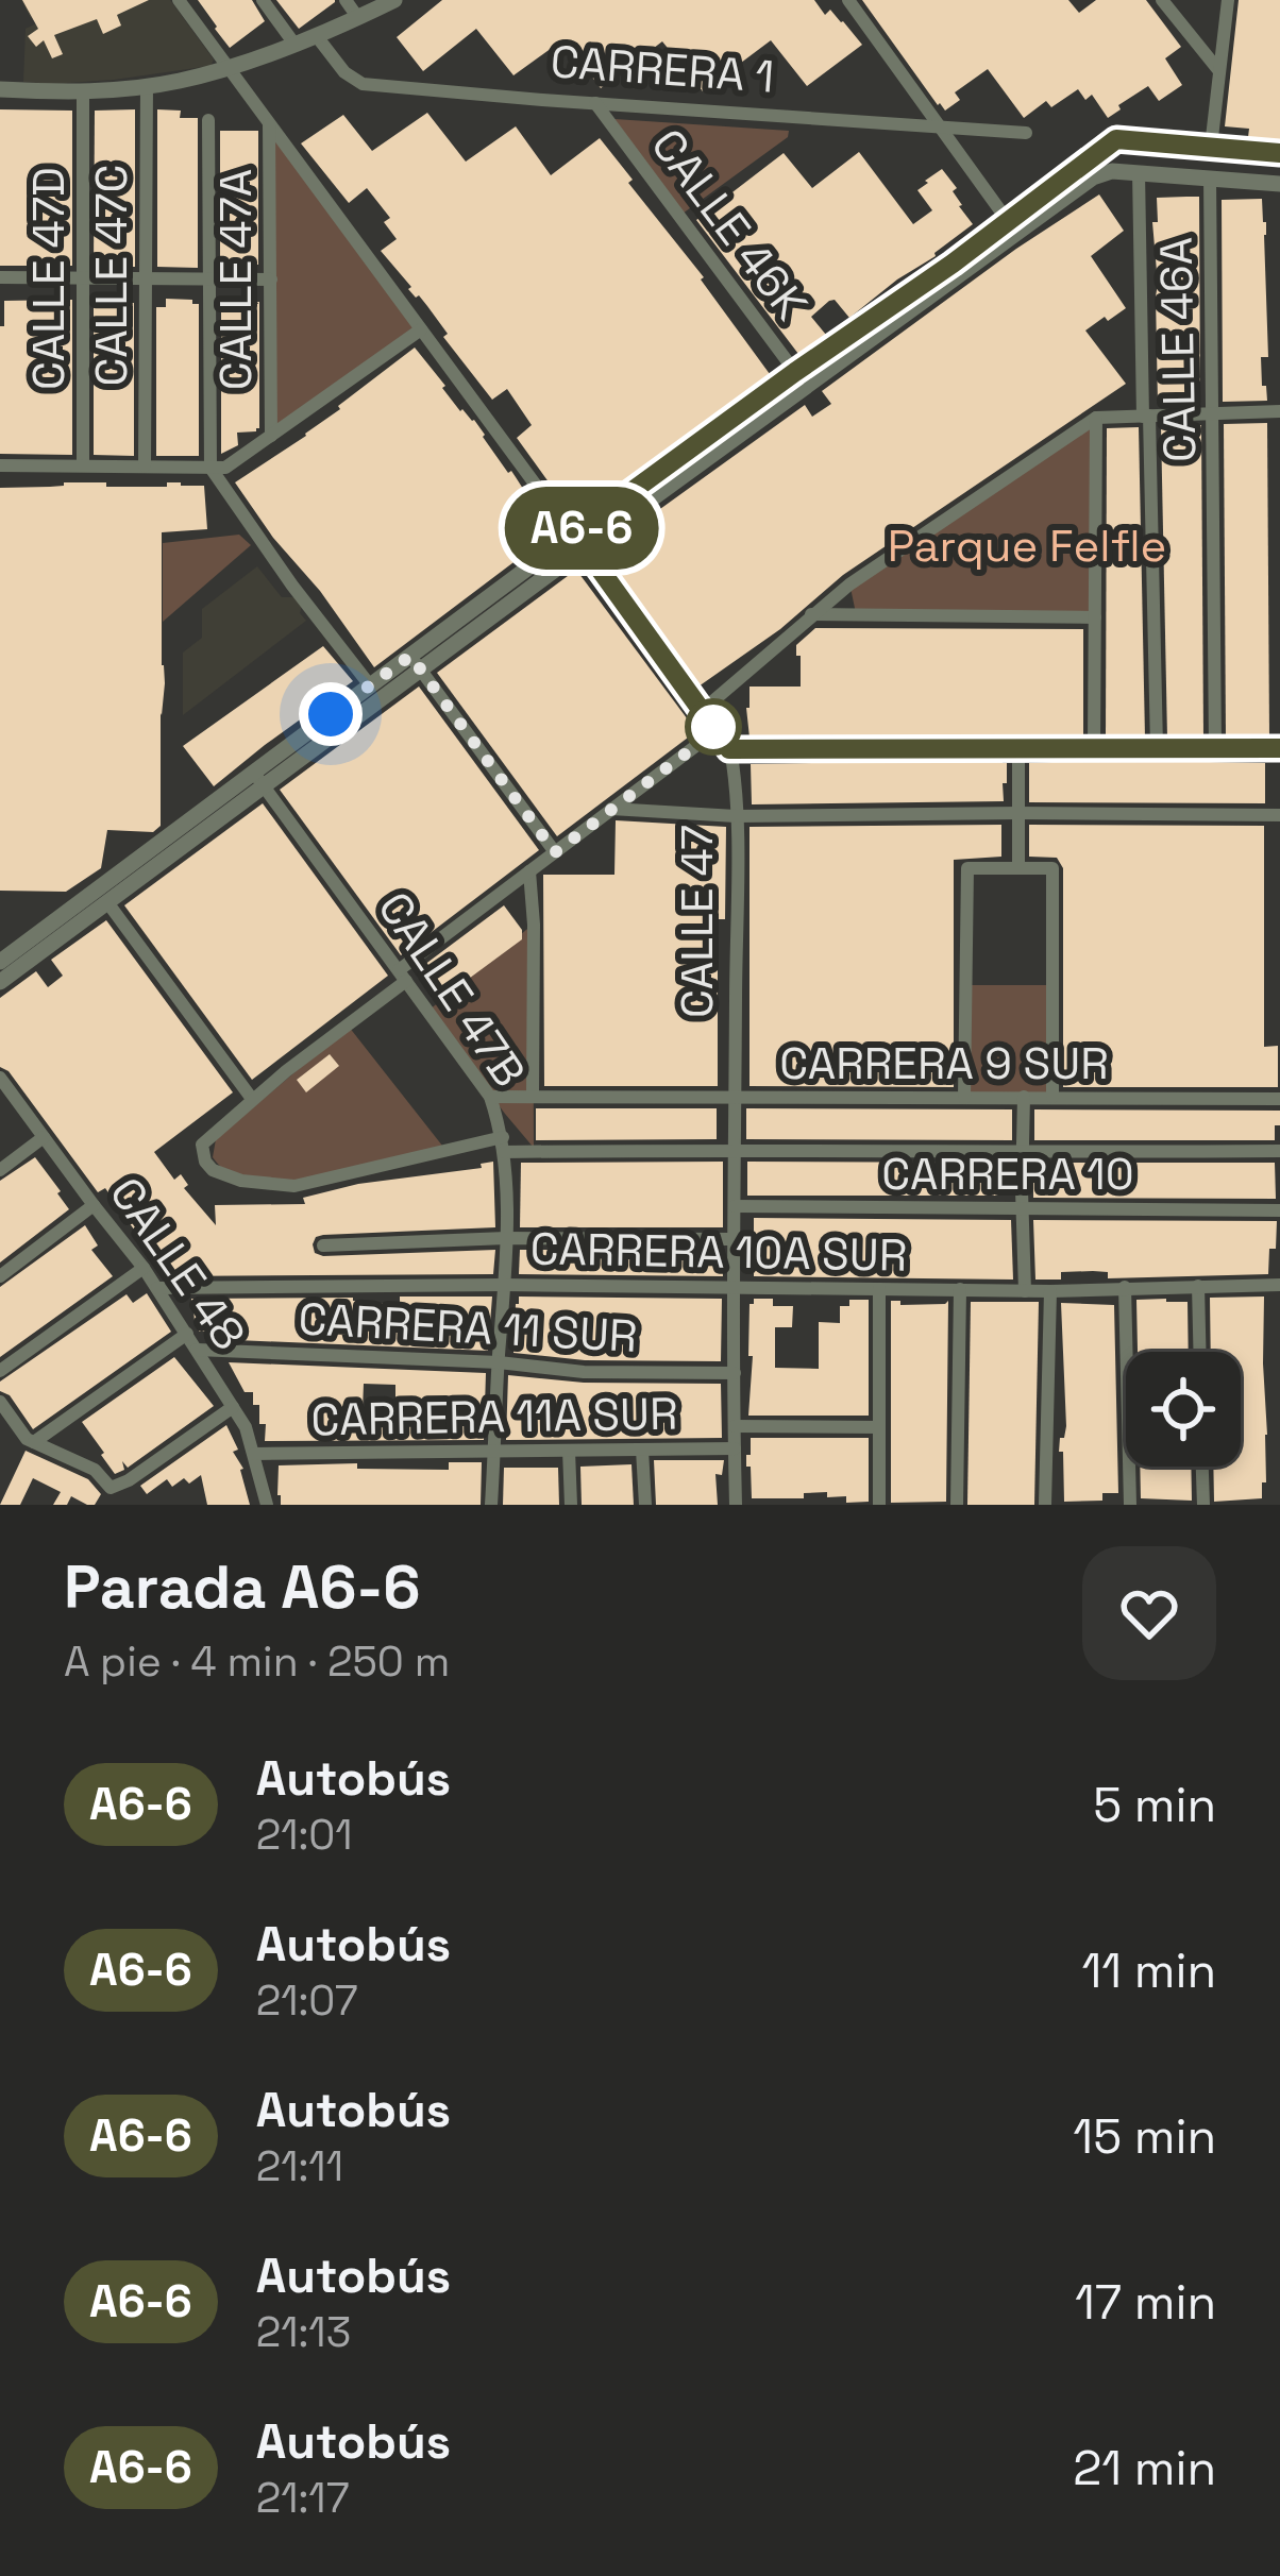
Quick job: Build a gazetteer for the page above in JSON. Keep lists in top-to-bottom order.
{
  "streets": {
    "street": [
      "CARRERA 1",
      "CALLE 46K",
      "CALLE 47C",
      "CALLE 47D",
      "CALLE 47A",
      "CALLE 46A",
      "CALLE 47",
      "CALLE 47B",
      "CARRERA 9 SUR",
      "CARRERA 10",
      "CARRERA 10A SUR",
      "CALLE 48",
      "CARRERA 11 SUR",
      "CARRERA 11A SUR"
    ]
  },
  "crossings": [
    ["CARRERA 1", "CALLE 46K"],
    ["CALLE 47", "CARRERA 9 SUR"],
    ["CALLE 47", "CARRERA 10"],
    ["CALLE 47", "CARRERA 10A SUR"],
    ["CALLE 47", "CARRERA 11 SUR"],
    ["CALLE 47", "CARRERA 11A SUR"],
    ["CALLE 47B", "CARRERA 9 SUR"],
    ["CALLE 47B", "CARRERA 10A SUR"],
    ["CALLE 47B", "CARRERA 11 SUR"],
    ["CALLE 47B", "CARRERA 11A SUR"],
    ["CARRERA 10A SUR", "CALLE 48"],
    ["CALLE 48", "CARRERA 11 SUR"],
    ["CALLE 48", "CARRERA 11A SUR"]
  ],
  "parks": ["Parque Felfle"],
  "lines": ["bus line A6-6"],
  "page": {
    "on_map": "A6-6",
    "heading": ["Parada A6-6", "A pie · 4 min · 250 m"],
    "list": [
      {
        "mark": "A6-6",
        "name": "Autobús",
        "note": "21:01",
        "value": "5 min"
      },
      {
        "mark": "A6-6",
        "name": "Autobús",
        "note": "21:07",
        "value": "11 min"
      },
      {
        "mark": "A6-6",
        "name": "Autobús",
        "note": "21:11",
        "value": "15 min"
      },
      {
        "mark": "A6-6",
        "name": "Autobús",
        "note": "21:13",
        "value": "17 min"
      },
      {
        "mark": "A6-6",
        "name": "Autobús",
        "note": "21:17",
        "value": "21 min"
      }
    ]
  }
}
